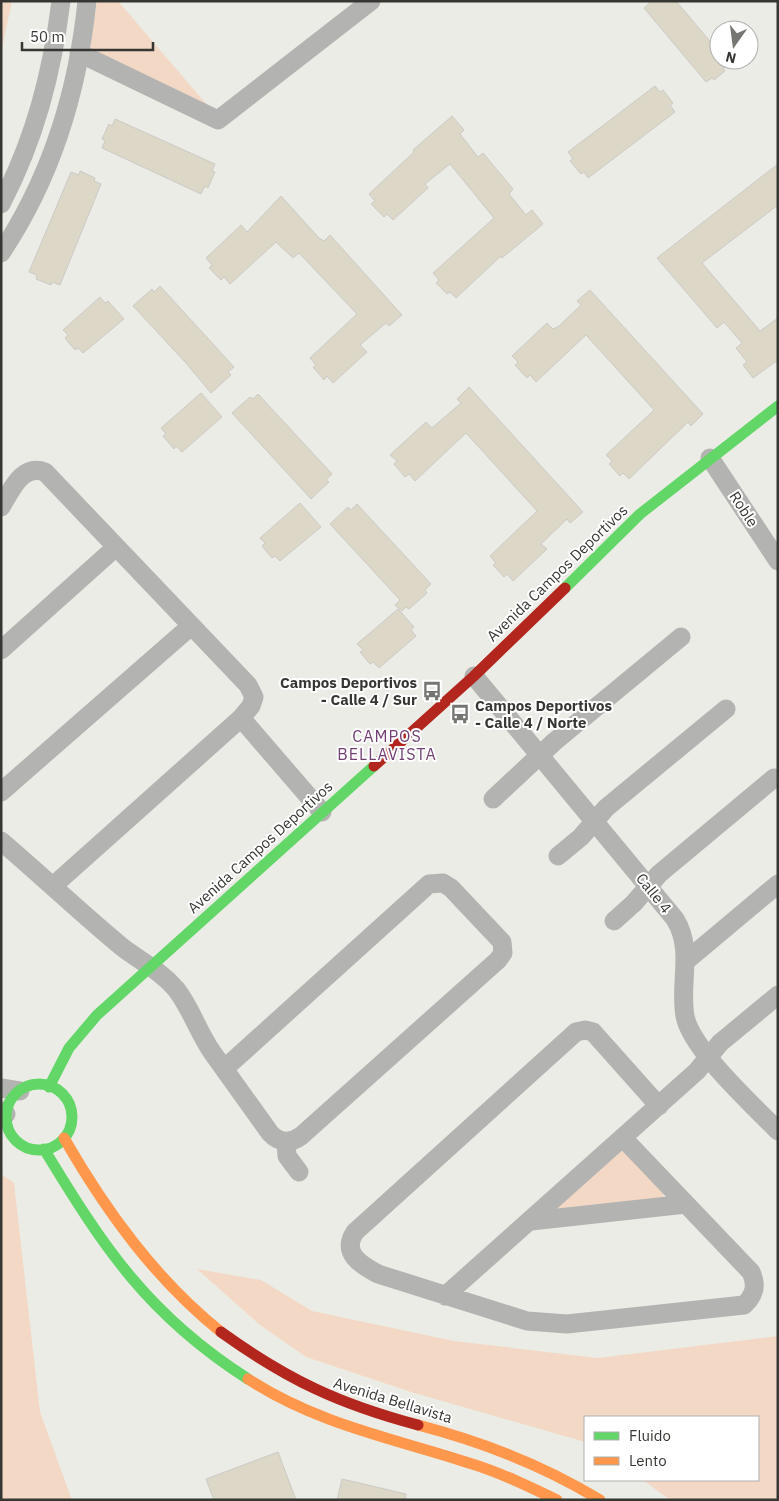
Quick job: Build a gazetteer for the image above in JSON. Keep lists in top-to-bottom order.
{
  "streets": {
    "street": [
      "Roble",
      "Avenida Campos Deportivos",
      "Calle 4",
      "Avenida Bellavista"
    ]
  },
  "crossings": [
    ["Roble", "Avenida Campos Deportivos"],
    ["Avenida Campos Deportivos", "Calle 4"],
    ["Avenida Campos Deportivos", "Avenida Bellavista"]
  ],
  "districts": ["CAMPOS BELLAVISTA"],
  "places": {
    "bus stop": ["Campos Deportivos - Calle 4 / Sur", "Campos Deportivos - Calle 4 / Norte"]
  },
  "legend": ["Fluido", "Lento"],
  "scale_bar": "50 m",
  "north": "bottom"
}
